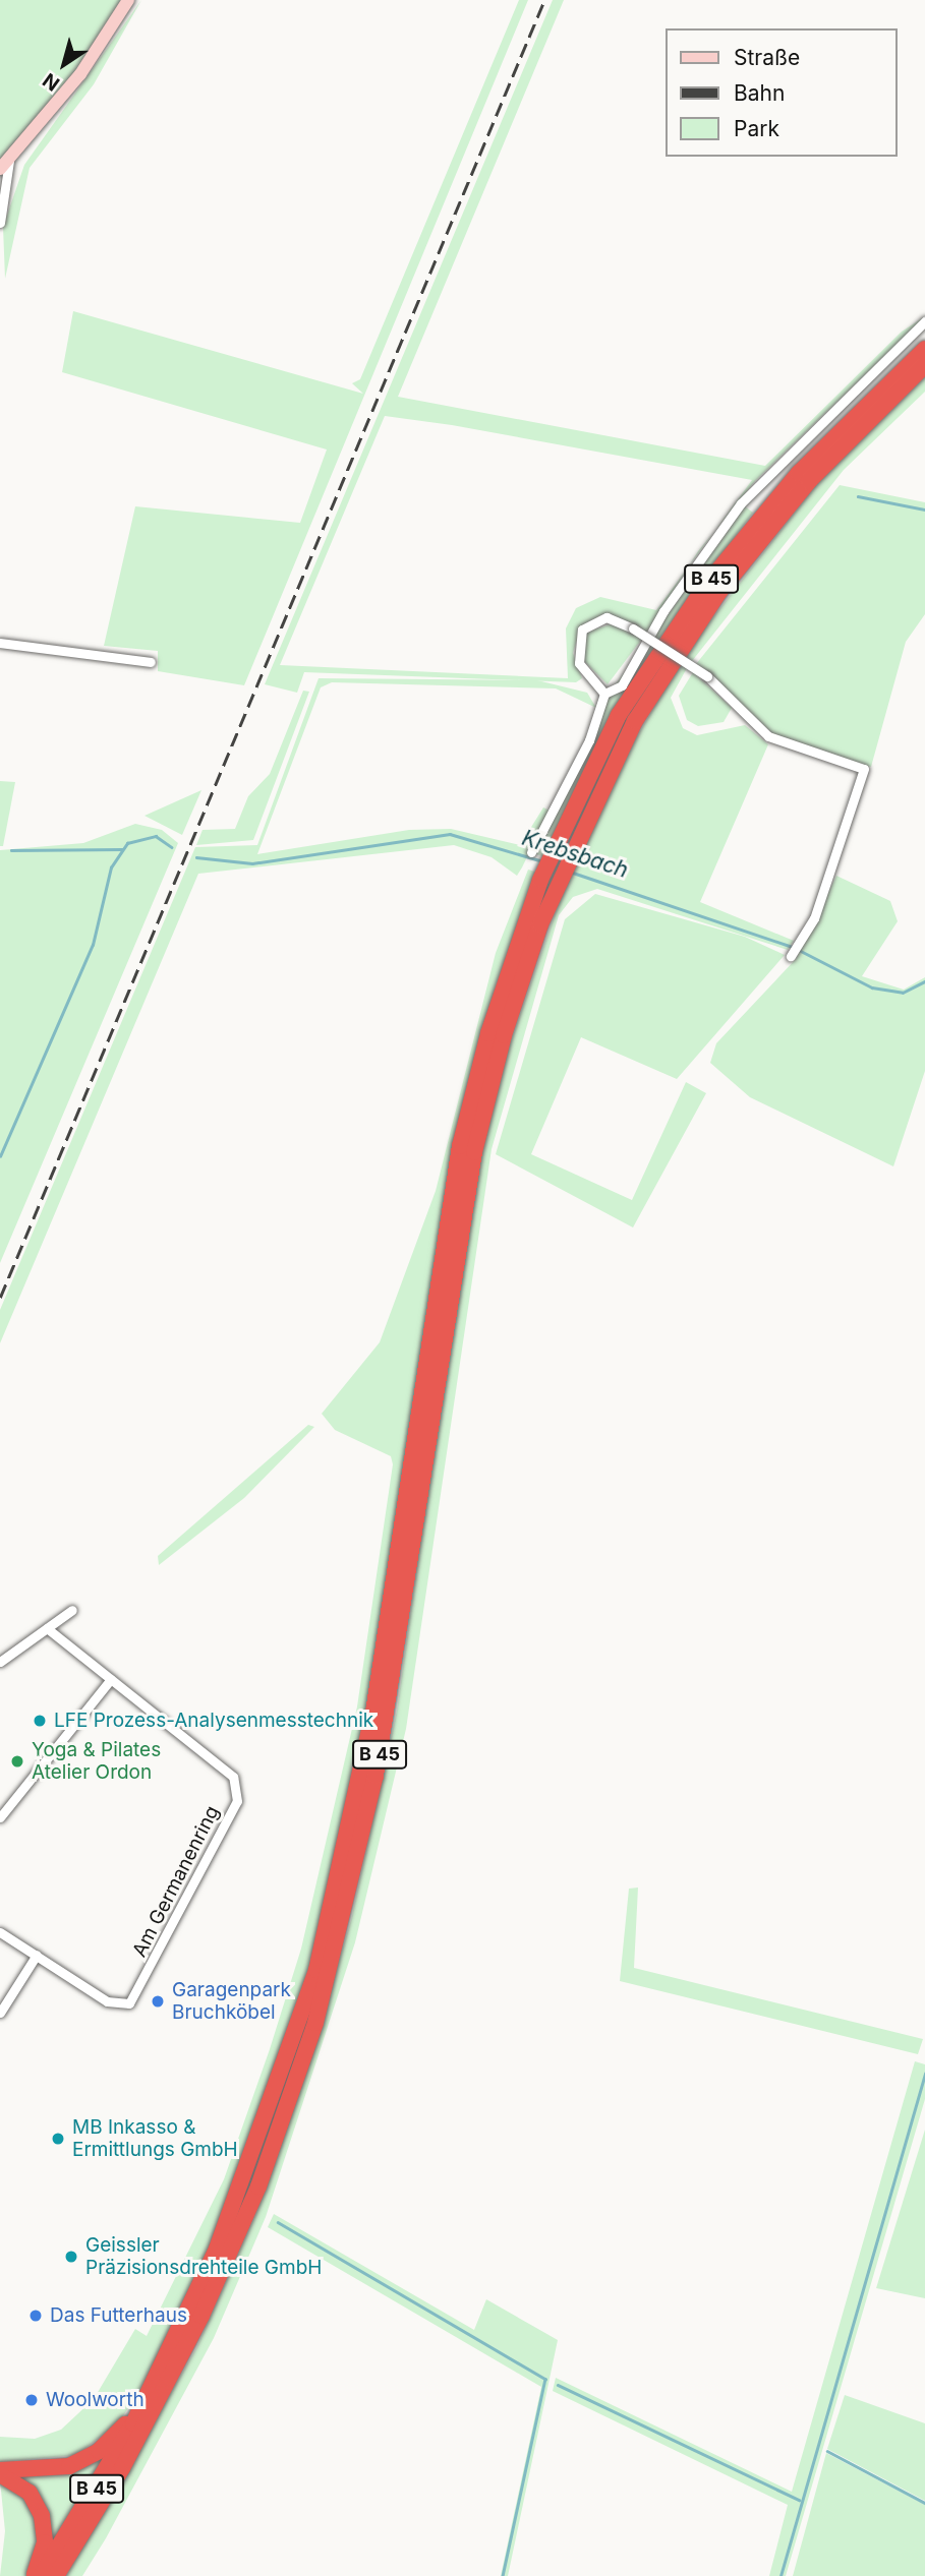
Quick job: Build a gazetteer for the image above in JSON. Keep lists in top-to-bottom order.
{
  "streets": {
    "highway": ["B 45"],
    "street": ["Am Germanenring"]
  },
  "water": ["Krebsbach"],
  "places": [
    "LFE Prozess-Analysenmesstechnik",
    "Yoga & Pilates Atelier Ordon",
    "Garagenpark Bruchköbel",
    "MB Inkasso & Ermittlungs GmbH",
    "Geissler Präzisionsdrehteile GmbH",
    "Das Futterhaus",
    "Woolworth"
  ],
  "legend": ["Straße", "Bahn", "Park"],
  "north": "bottom left"
}
